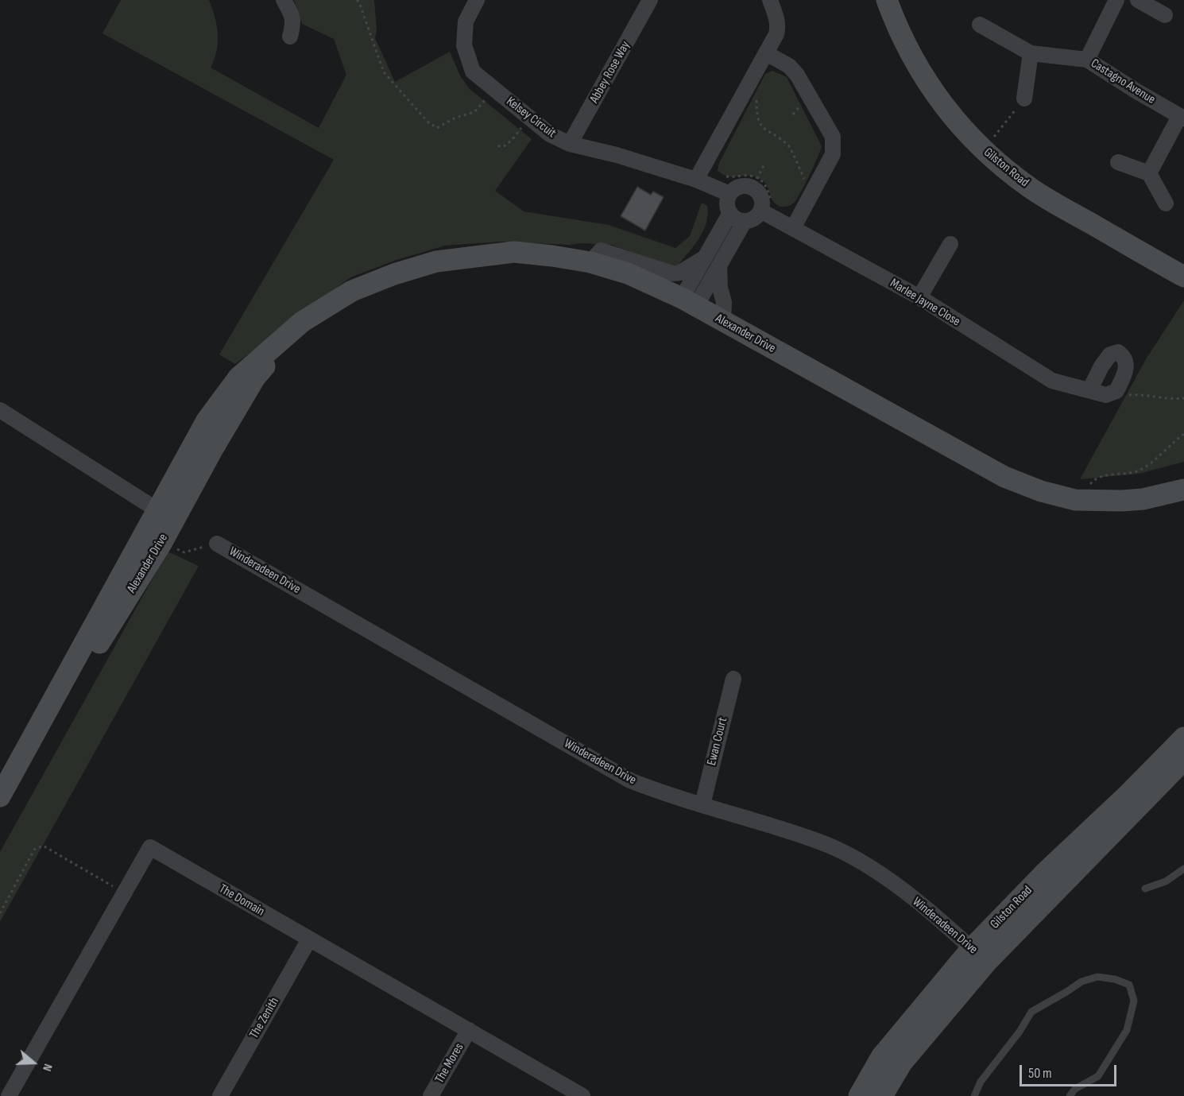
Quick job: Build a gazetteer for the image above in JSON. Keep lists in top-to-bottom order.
{
  "streets": {
    "main road": ["Gilston Road", "Alexander Drive"],
    "street": [
      "Abbey Rose Way",
      "Castagno Avenue",
      "Kelsey Circuit",
      "Marlee Jayne Close",
      "Winderadeen Drive",
      "Ewan Court",
      "The Domain",
      "The Zenith",
      "The Mores"
    ]
  },
  "crossings": [
    ["Abbey Rose Way", "Kelsey Circuit"],
    ["Kelsey Circuit", "Marlee Jayne Close"],
    ["Gilston Road", "Winderadeen Drive"],
    ["Winderadeen Drive", "Ewan Court"],
    ["The Domain", "The Zenith"],
    ["The Domain", "The Mores"]
  ],
  "scale_bar": "50 m",
  "north": "right"
}
